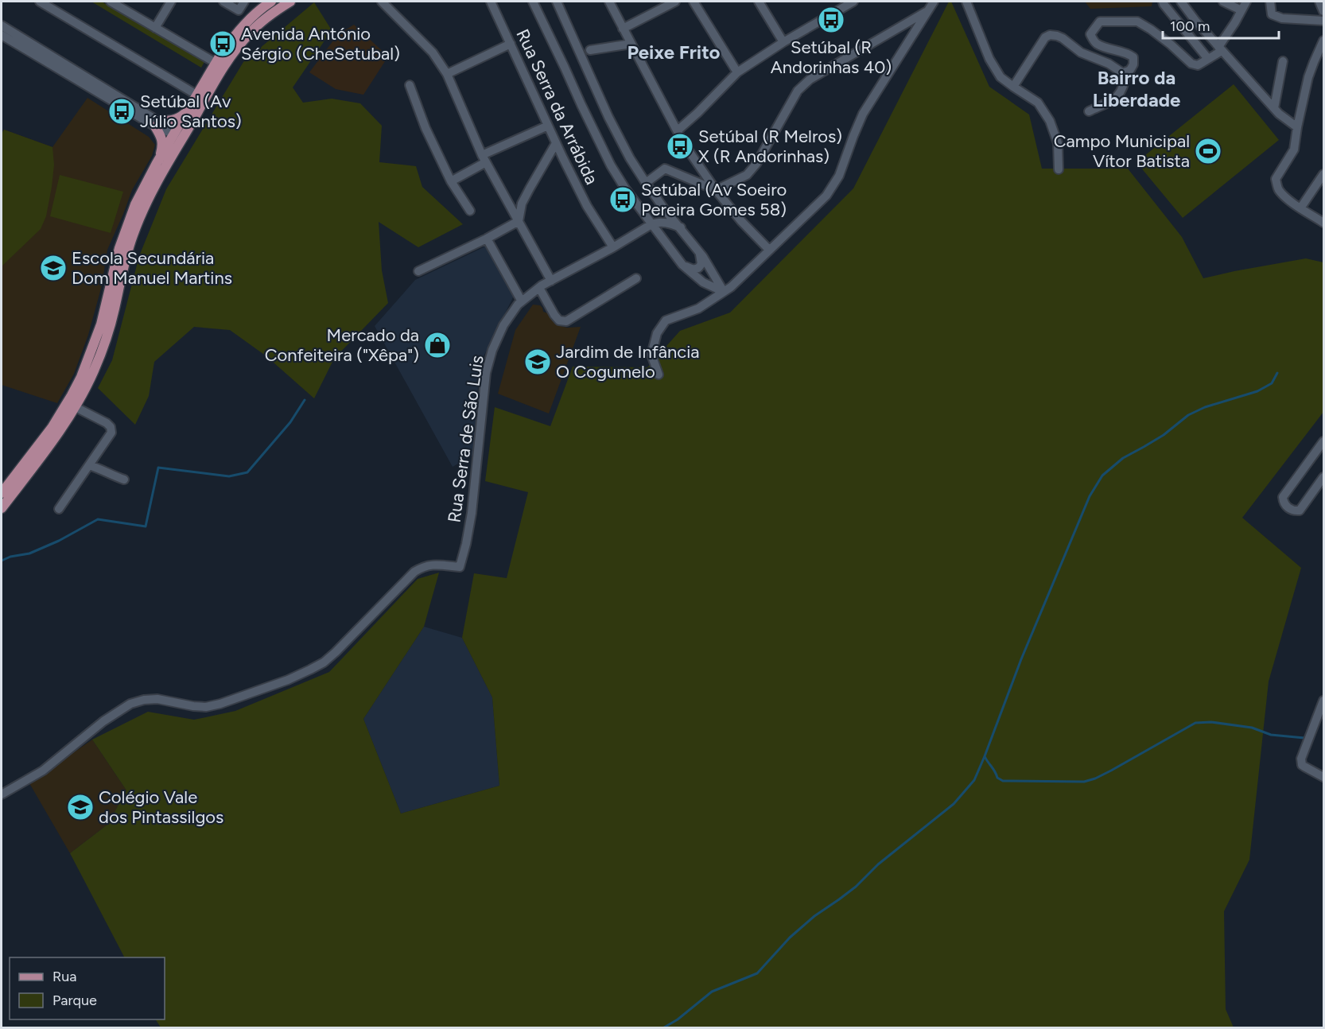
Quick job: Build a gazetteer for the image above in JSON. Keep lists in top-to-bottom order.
{
  "streets": {
    "street": ["Rua Serra da Arrábida", "Rua Serra de São Luis"]
  },
  "crossings": [
    ["Rua Serra da Arrábida", "Rua Serra de São Luis"]
  ],
  "districts": ["Peixe Frito", "Bairro da Liberdade"],
  "places": {
    "bus stop": [
      "Setúbal (R Andorinhas 40)",
      "Avenida António Sérgio (CheSetubal)",
      "Setúbal (Av Júlio Santos)",
      "Setúbal (R Melros) X (R Andorinhas)",
      "Setúbal (Av Soeiro Pereira Gomes 58)"
    ],
    "sports": ["Campo Municipal Vítor Batista"],
    "school or university": ["Escola Secundária Dom Manuel Martins", "Jardim de Infância O Cogumelo", "Colégio Vale dos Pintassilgos"],
    "shop": ["Mercado da Confeiteira (\"Xêpa\")"]
  },
  "legend": ["Rua", "Parque"],
  "scale_bar": "100 m"
}
